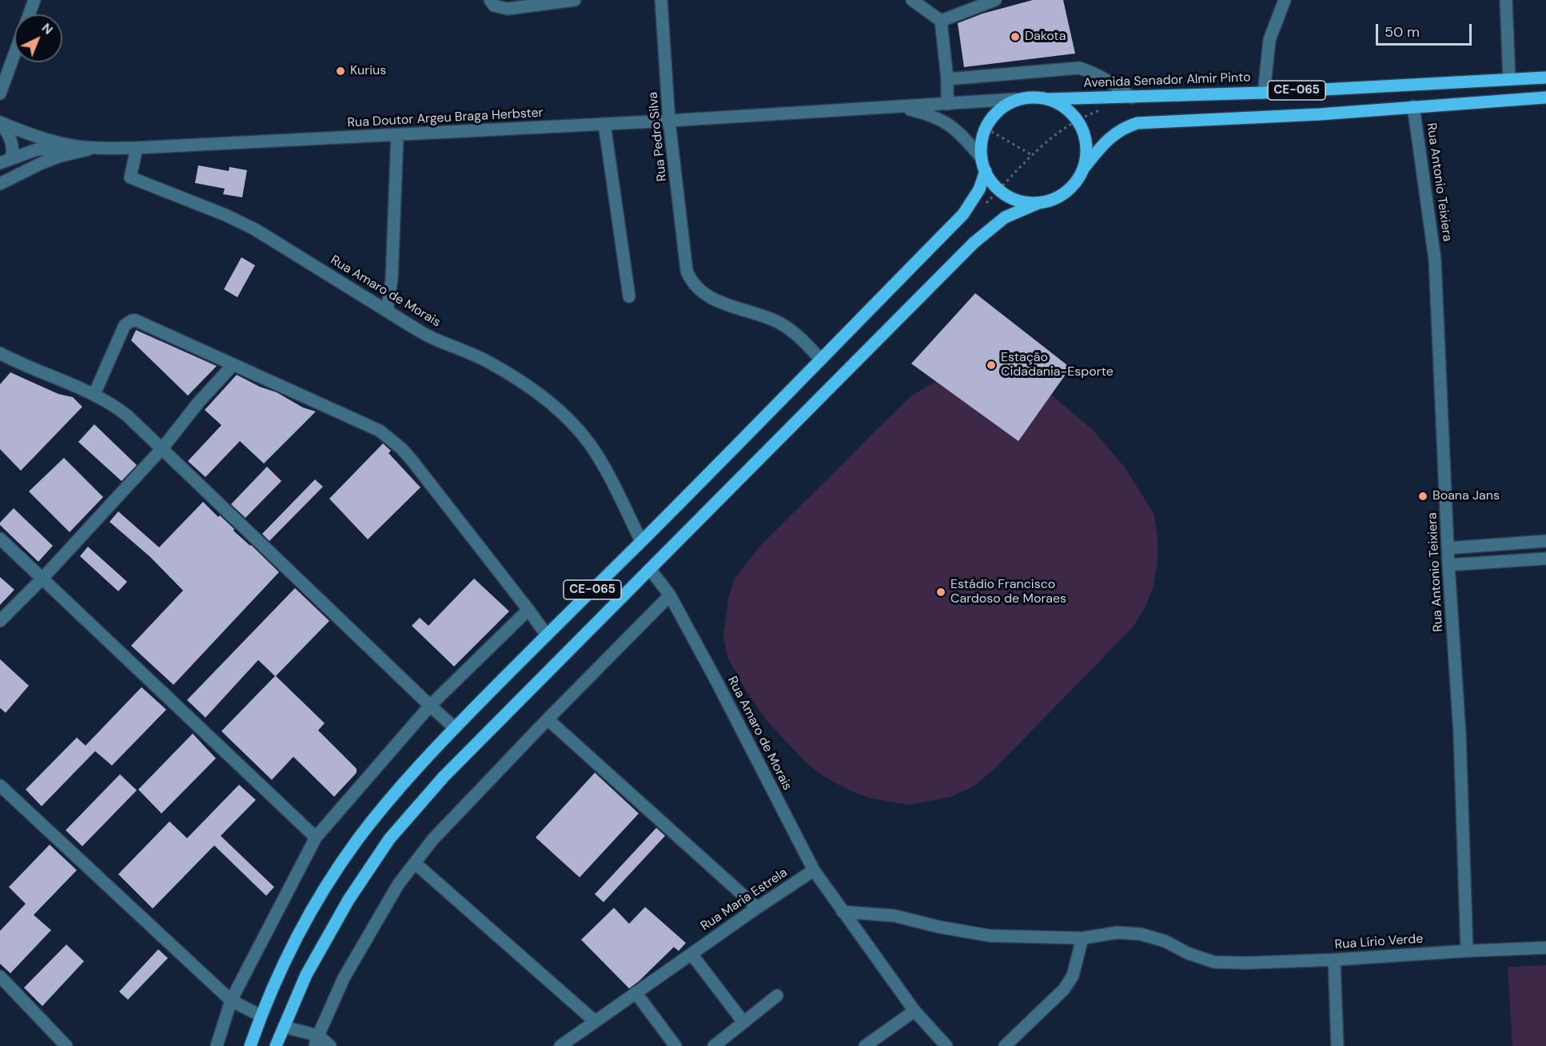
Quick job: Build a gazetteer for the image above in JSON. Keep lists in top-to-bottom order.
{
  "streets": {
    "main road": ["Avenida Senador Almir Pinto", "CE-065"],
    "street": [
      "Rua Doutor Argeu Braga Herbster",
      "Rua Pedro Silva",
      "Rua Antonio Teixiera",
      "Rua Amaro de Morais",
      "Rua Maria Estrela",
      "Rua Lírio Verde"
    ]
  },
  "crossings": [
    ["Avenida Senador Almir Pinto", "CE-065"],
    ["CE-065", "Rua Doutor Argeu Braga Herbster"],
    ["CE-065", "Rua Pedro Silva"],
    ["CE-065", "Rua Antonio Teixiera"],
    ["CE-065", "Rua Amaro de Morais"],
    ["Rua Doutor Argeu Braga Herbster", "Rua Pedro Silva"],
    ["Rua Doutor Argeu Braga Herbster", "Rua Amaro de Morais"],
    ["Rua Antonio Teixiera", "Rua Lírio Verde"],
    ["Rua Amaro de Morais", "Rua Maria Estrela"]
  ],
  "places": [
    "Dakota",
    "Kurius",
    "Estação Cidadania-Esporte",
    "Boana Jans",
    "Estádio Francisco Cardoso de Moraes"
  ],
  "scale_bar": "50 m",
  "north": "top right"
}
